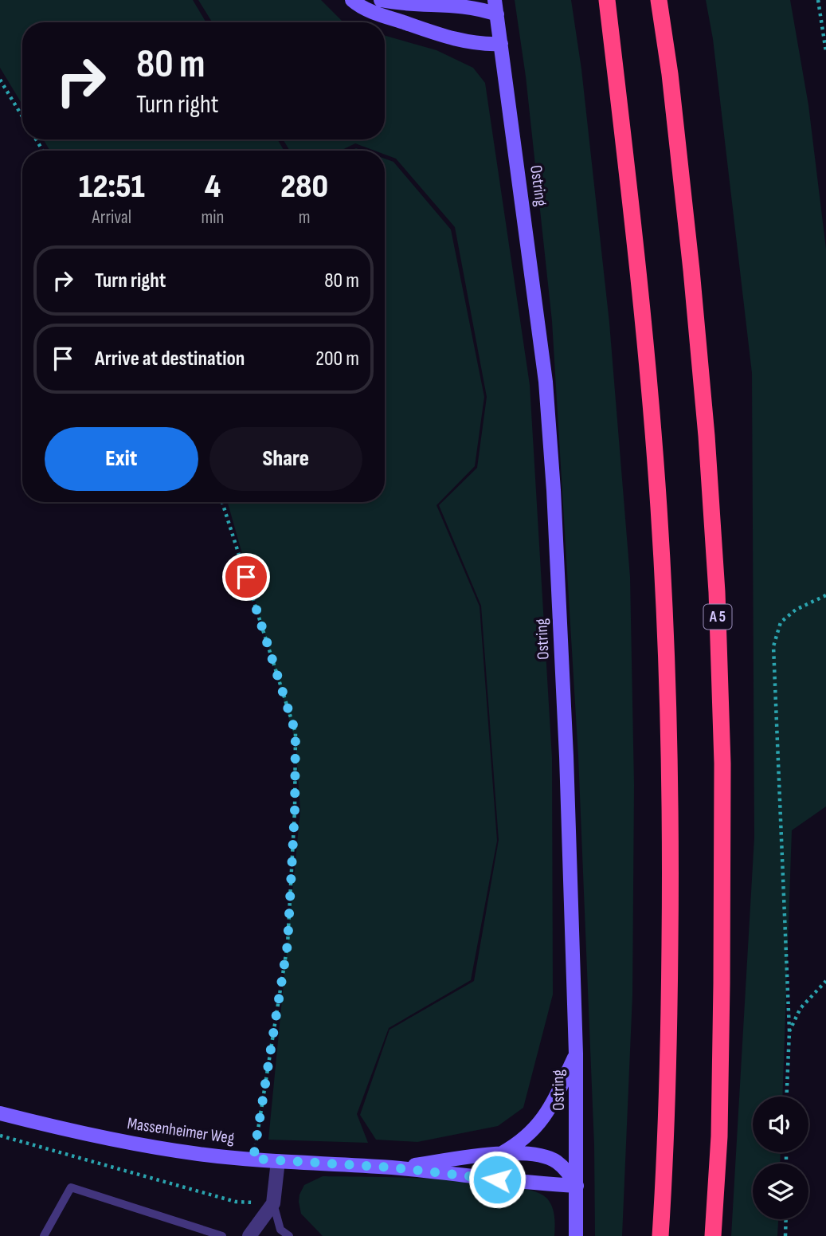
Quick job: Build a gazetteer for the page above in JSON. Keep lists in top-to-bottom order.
{
  "streets": {
    "highway": ["A 5"],
    "main road": ["Ostring", "Massenheimer Weg"]
  },
  "crossings": [
    ["Ostring", "Massenheimer Weg"]
  ],
  "page": {
    "turn": ["80 m", "Turn right"],
    "eta": [
      "12:51",
      "Arrival",
      "4",
      "min",
      "280",
      "m"
    ],
    "list": [
      {
        "name": "Turn right",
        "value": "80 m"
      },
      {
        "name": "Arrive at destination",
        "value": "200 m"
      }
    ],
    "buttons": ["Exit", "Share"]
  }
}
